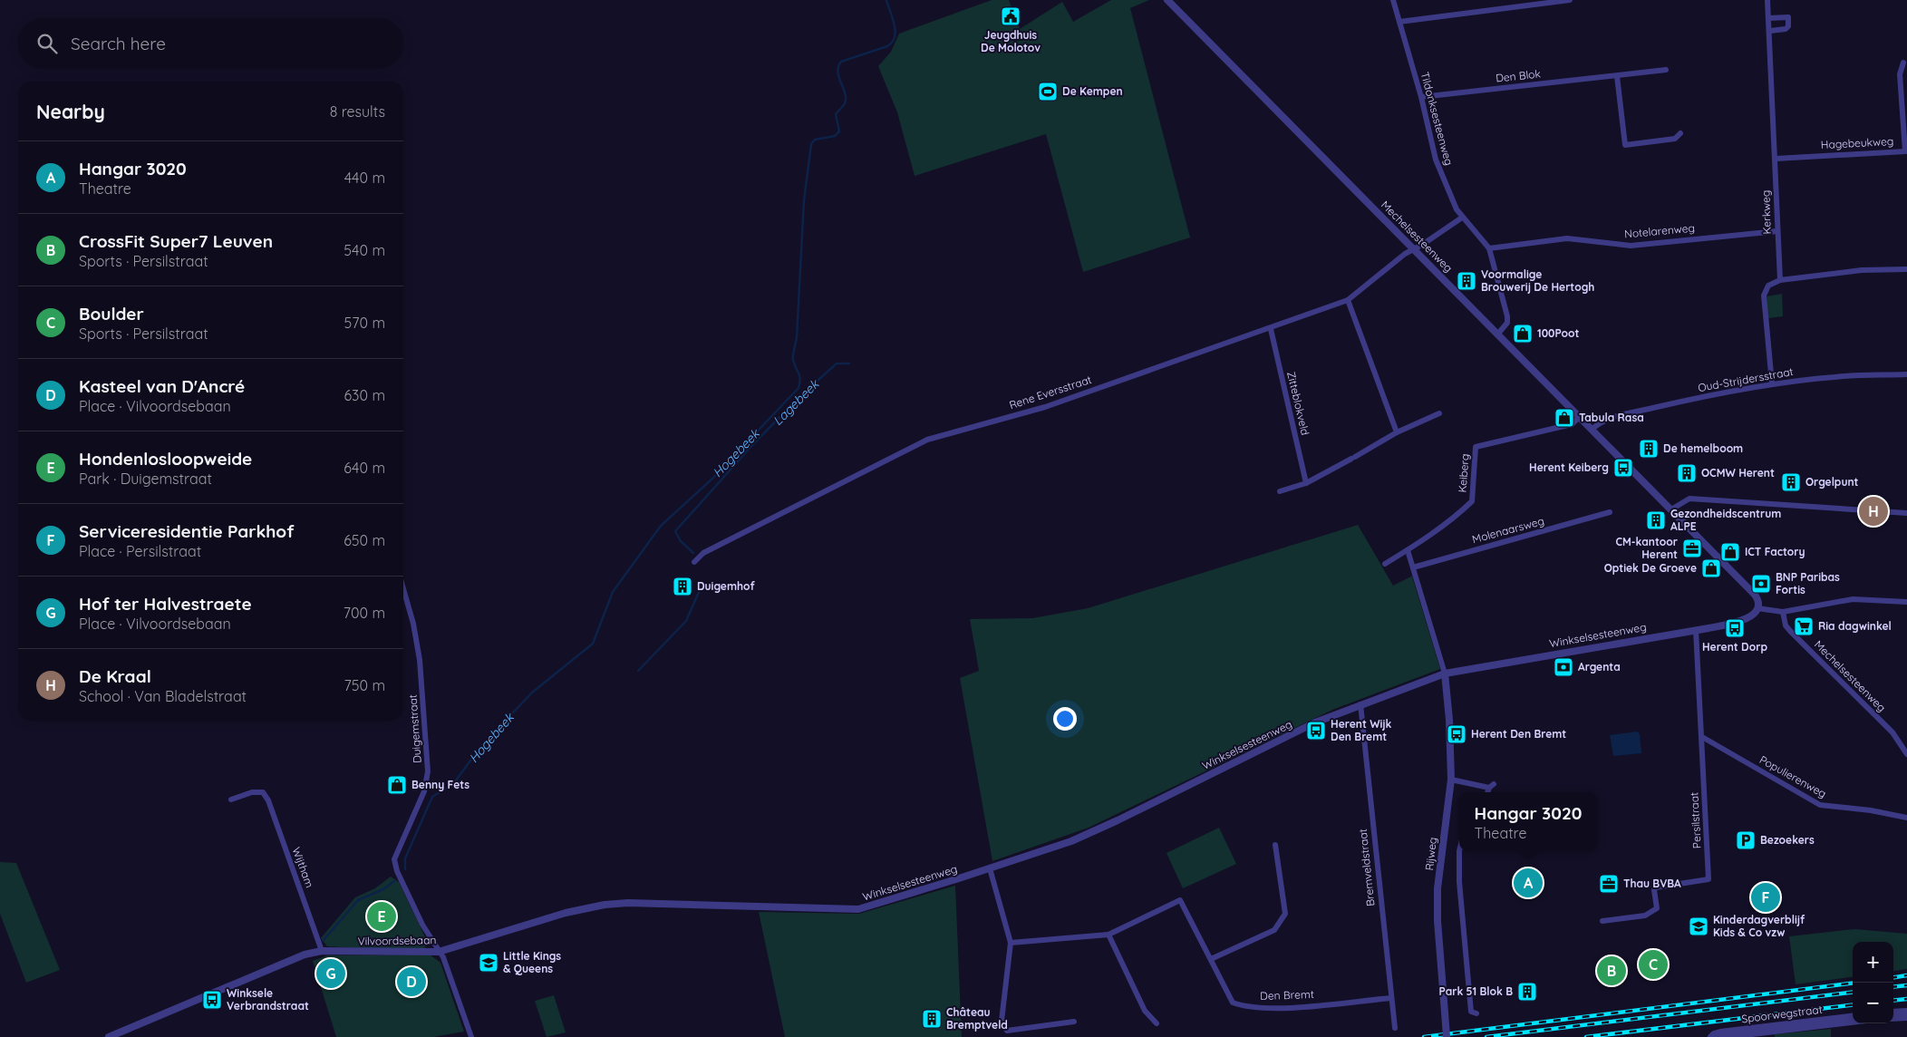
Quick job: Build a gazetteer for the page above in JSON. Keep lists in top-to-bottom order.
{
  "streets": {
    "street": [
      "Den Blok",
      "Tildonksesteenweg",
      "Hagebeukweg",
      "Kerkweg",
      "Notelarenweg",
      "Mechelsesteenweg",
      "Oud-Strijdersstraat",
      "Rene Eversstraat",
      "Zitteblokveld",
      "Keiberg",
      "Molenaarsweg",
      "Winkselsesteenweg",
      "Duigemstraat",
      "Populierenweg",
      "Persilstraat",
      "Rijweg",
      "Wijtham",
      "Bremveldstraat",
      "Vilvoordsebaan",
      "Den Bremt",
      "Spoorwegstraat"
    ]
  },
  "crossings": [
    ["Den Blok", "Tildonksesteenweg"],
    ["Tildonksesteenweg", "Notelarenweg"],
    ["Tildonksesteenweg", "Mechelsesteenweg"],
    ["Tildonksesteenweg", "Rene Eversstraat"],
    ["Hagebeukweg", "Kerkweg"],
    ["Kerkweg", "Notelarenweg"],
    ["Mechelsesteenweg", "Oud-Strijdersstraat"],
    ["Mechelsesteenweg", "Rene Eversstraat"],
    ["Mechelsesteenweg", "Keiberg"],
    ["Mechelsesteenweg", "Winkselsesteenweg"],
    ["Rene Eversstraat", "Zitteblokveld"],
    ["Winkselsesteenweg", "Persilstraat"],
    ["Winkselsesteenweg", "Rijweg"],
    ["Winkselsesteenweg", "Bremveldstraat"],
    ["Winkselsesteenweg", "Vilvoordsebaan"],
    ["Duigemstraat", "Vilvoordsebaan"],
    ["Populierenweg", "Persilstraat"],
    ["Wijtham", "Vilvoordsebaan"],
    ["Bremveldstraat", "Den Bremt"]
  ],
  "water": ["Lagebeek", "Hogebeek"],
  "places": {
    "public building": ["Jeugdhuis De Molotov"],
    "sports": ["De Kempen"],
    "building": [
      "Voormalige Brouwerij De Hertogh",
      "De hemelboom",
      "OCMW Herent",
      "Orgelpunt",
      "Gezondheidscentrum ALPE",
      "Duigemhof",
      "Park 51 Blok B",
      "Château Bremptveld"
    ],
    "shop": [
      "100Poot",
      "Tabula Rasa",
      "ICT Factory",
      "Optiek De Groeve",
      "Benny Fets"
    ],
    "bus stop": [
      "Herent Keiberg",
      "Herent Dorp",
      "Herent Wijk Den Bremt",
      "Herent Den Bremt",
      "Winksele Verbrandstraat"
    ],
    "office": ["CM-kantoor Herent", "Thau BVBA"],
    "bank": ["BNP Paribas Fortis", "Argenta"],
    "supermarket": ["Ria dagwinkel"],
    "parking": ["Bezoekers"],
    "school or university": ["Kinderdagverblijf Kids & Co vzw", "Little Kings & Queens"]
  },
  "page": {
    "search": "Search here",
    "heading": ["Nearby", "8 results"],
    "list": [
      {
        "mark": "A",
        "name": "Hangar 3020",
        "note": "Theatre",
        "value": "440 m"
      },
      {
        "mark": "B",
        "name": "CrossFit Super7 Leuven",
        "note": "Sports · Persilstraat",
        "value": "540 m"
      },
      {
        "mark": "C",
        "name": "Boulder",
        "note": "Sports · Persilstraat",
        "value": "570 m"
      },
      {
        "mark": "D",
        "name": "Kasteel van D'Ancré",
        "note": "Place · Vilvoordsebaan",
        "value": "630 m"
      },
      {
        "mark": "E",
        "name": "Hondenlosloopweide",
        "note": "Park · Duigemstraat",
        "value": "640 m"
      },
      {
        "mark": "F",
        "name": "Serviceresidentie Parkhof",
        "note": "Place · Persilstraat",
        "value": "650 m"
      },
      {
        "mark": "G",
        "name": "Hof ter Halvestraete",
        "note": "Place · Vilvoordsebaan",
        "value": "700 m"
      },
      {
        "mark": "H",
        "name": "De Kraal",
        "note": "School · Van Bladelstraat",
        "value": "750 m"
      }
    ],
    "pins": [
      "H",
      "A",
      "F",
      "E",
      "C",
      "B",
      "G",
      "D"
    ],
    "popup": ["Hangar 3020", "Theatre"],
    "map_buttons": ["+", "−"]
  }
}
